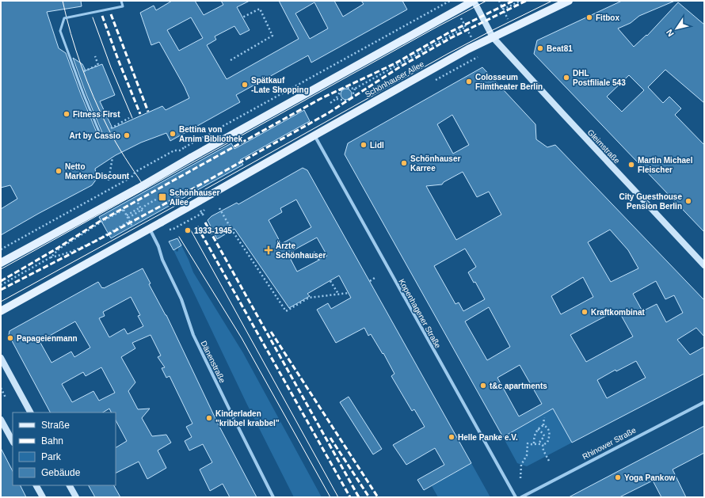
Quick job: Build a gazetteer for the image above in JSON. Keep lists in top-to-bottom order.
{
  "streets": {
    "main road": ["Schönhauser Allee"],
    "street": [
      "Gleimstraße",
      "Kopenhagener Straße",
      "Dänenstraße",
      "Rhinower Straße"
    ]
  },
  "crossings": [
    ["Schönhauser Allee", "Gleimstraße"],
    ["Schönhauser Allee", "Kopenhagener Straße"],
    ["Schönhauser Allee", "Dänenstraße"]
  ],
  "places": {
    "other": [
      "Fitbox",
      "Beat81",
      "DHL Postfiliale 543",
      "Colosseum Filmtheater Berlin",
      "Spätkauf -Late Shopping",
      "Fitness First",
      "Bettina von Arnim Bibliothek",
      "Art by Cassio",
      "Lidl",
      "Schönhauser Karree",
      "Martin Michael Fleischer",
      "Netto Marken-Discount",
      "City Guesthouse Pension Berlin",
      "1933-1945",
      "Kraftkombinat",
      "Papageienmann",
      "t&c apartments",
      "Kinderladen \"kribbel krabbel\"",
      "Helle Panke e.V.",
      "Yoga Pankow"
    ],
    "transit": ["Schönhauser Allee"],
    "health": ["Ärzte Schönhauser"]
  },
  "legend": [
    "Straße",
    "Bahn",
    "Park",
    "Gebäude"
  ],
  "north": "bottom left"
}
